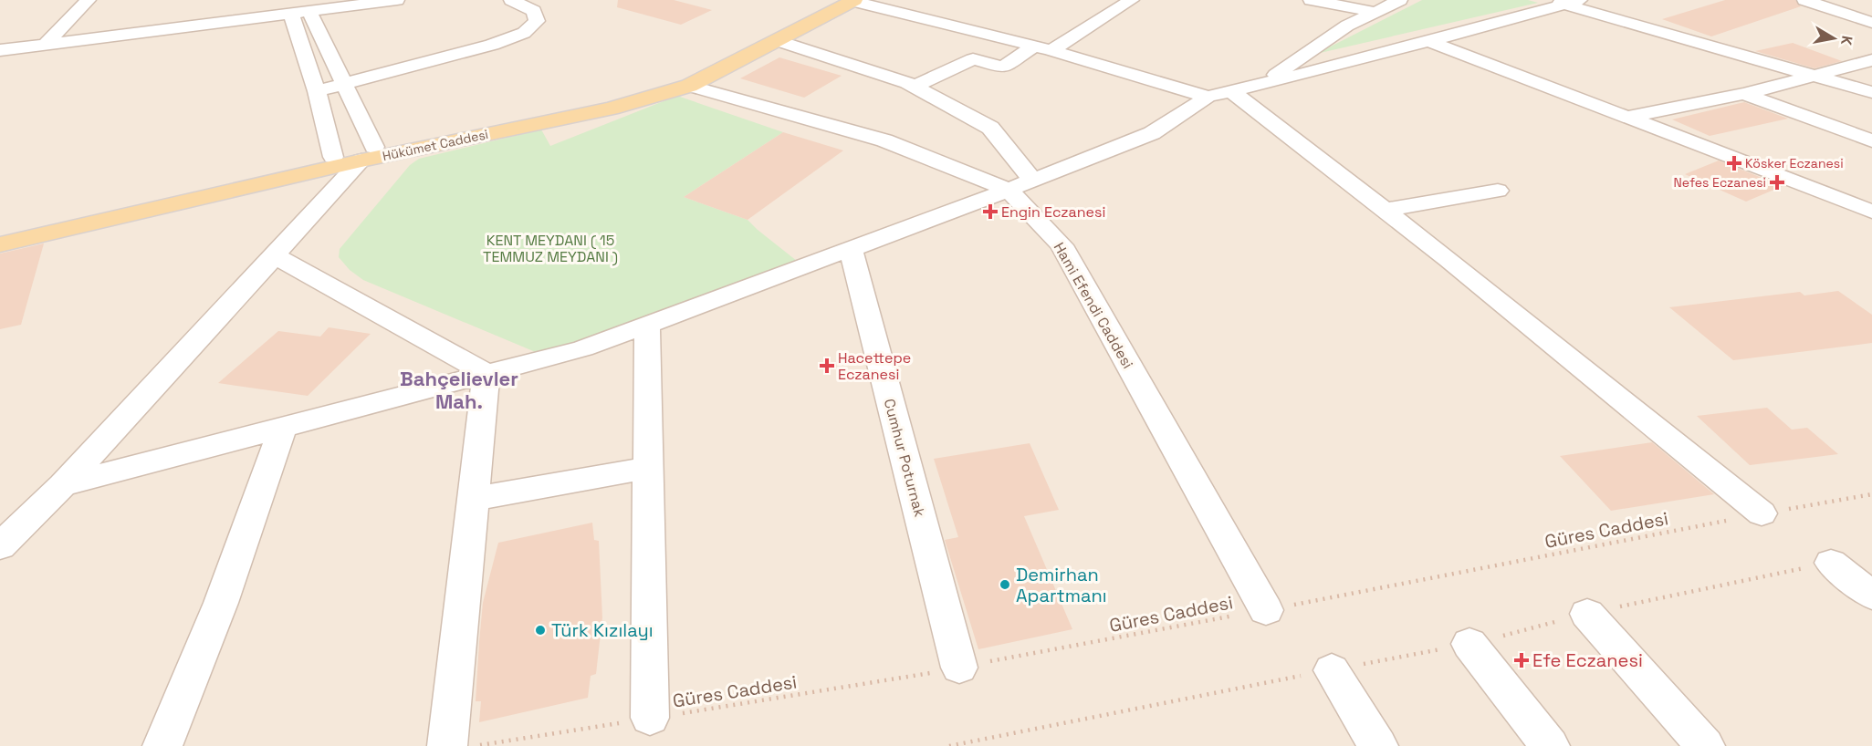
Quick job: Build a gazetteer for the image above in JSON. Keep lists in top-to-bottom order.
{
  "streets": {
    "main road": ["Hükümet Caddesi"],
    "street": ["Hami Efendi Caddesi", "Cumhur Poturnak"],
    "path": ["Güres Caddesi"]
  },
  "crossings": [
    ["Hükümet Caddesi", "Hami Efendi Caddesi"],
    ["Hami Efendi Caddesi", "Güres Caddesi"],
    ["Cumhur Poturnak", "Güres Caddesi"]
  ],
  "districts": ["Bahçelievler Mah."],
  "parks": ["KENT MEYDANI ( 15 TEMMUZ MEYDANI )"],
  "places": {
    "health": [
      "Kösker Eczanesi",
      "Nefes Eczanesi",
      "Engin Eczanesi",
      "Hacettepe Eczanesi",
      "Efe Eczanesi"
    ],
    "other": ["Demirhan Apartmanı", "Türk Kızılayı"]
  },
  "north": "right"
}
